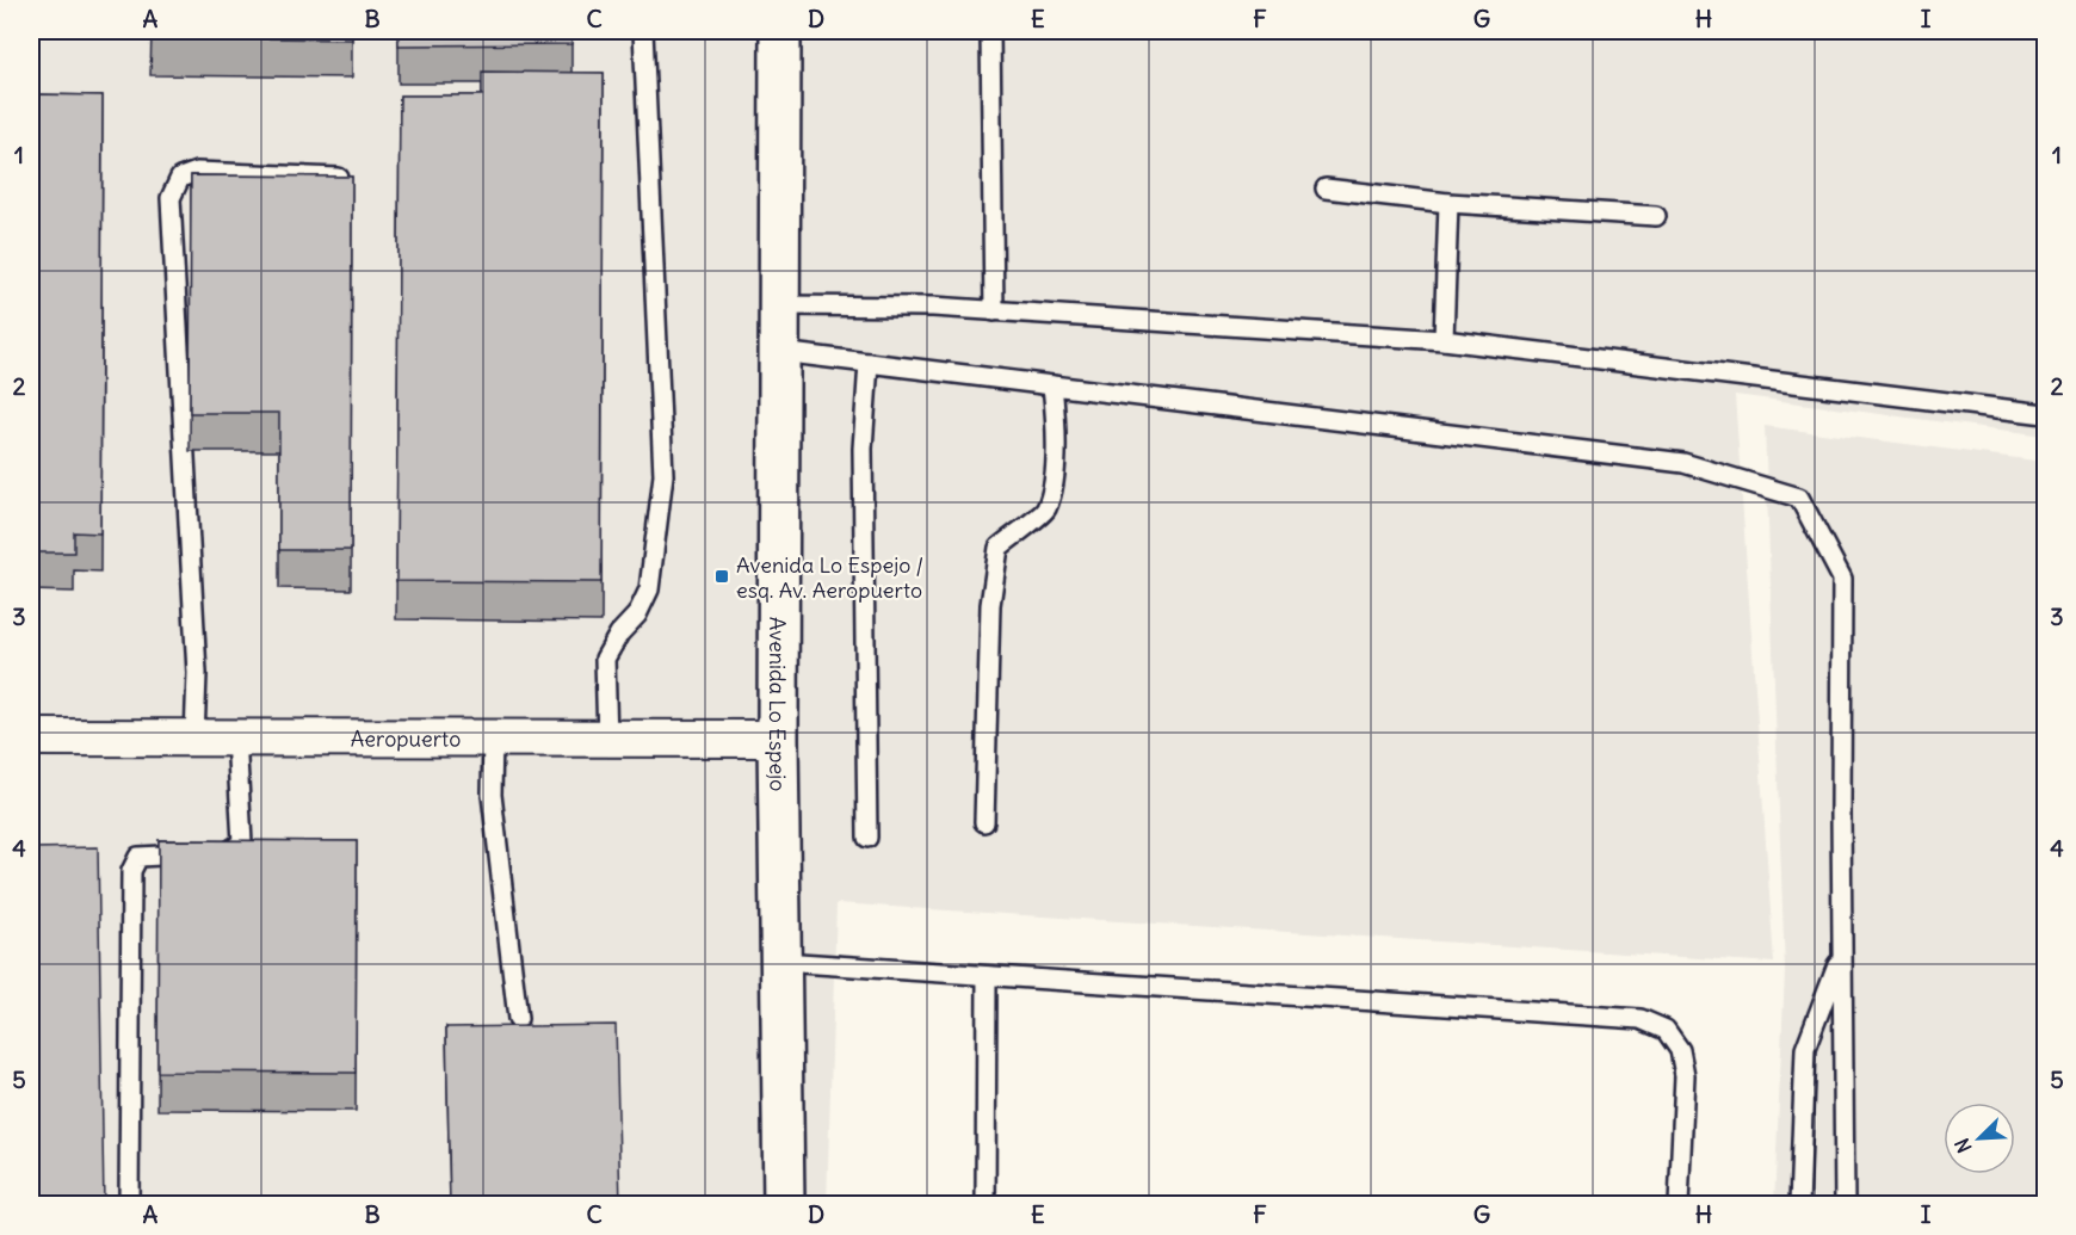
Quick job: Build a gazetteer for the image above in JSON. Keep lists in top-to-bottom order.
{
  "streets": {
    "main road": ["Avenida Lo Espejo"],
    "street": ["Aeropuerto"]
  },
  "crossings": [
    ["Avenida Lo Espejo", "Aeropuerto"]
  ],
  "places": {
    "transit": ["Avenida Lo Espejo / esq. Av. Aeropuerto"]
  },
  "north": "bottom left",
  "grid": {
    "columns": [
      "A",
      "B",
      "C",
      "D",
      "E",
      "F",
      "G",
      "H",
      "I"
    ],
    "rows": [
      "1",
      "2",
      "3",
      "4",
      "5"
    ]
  }
}
